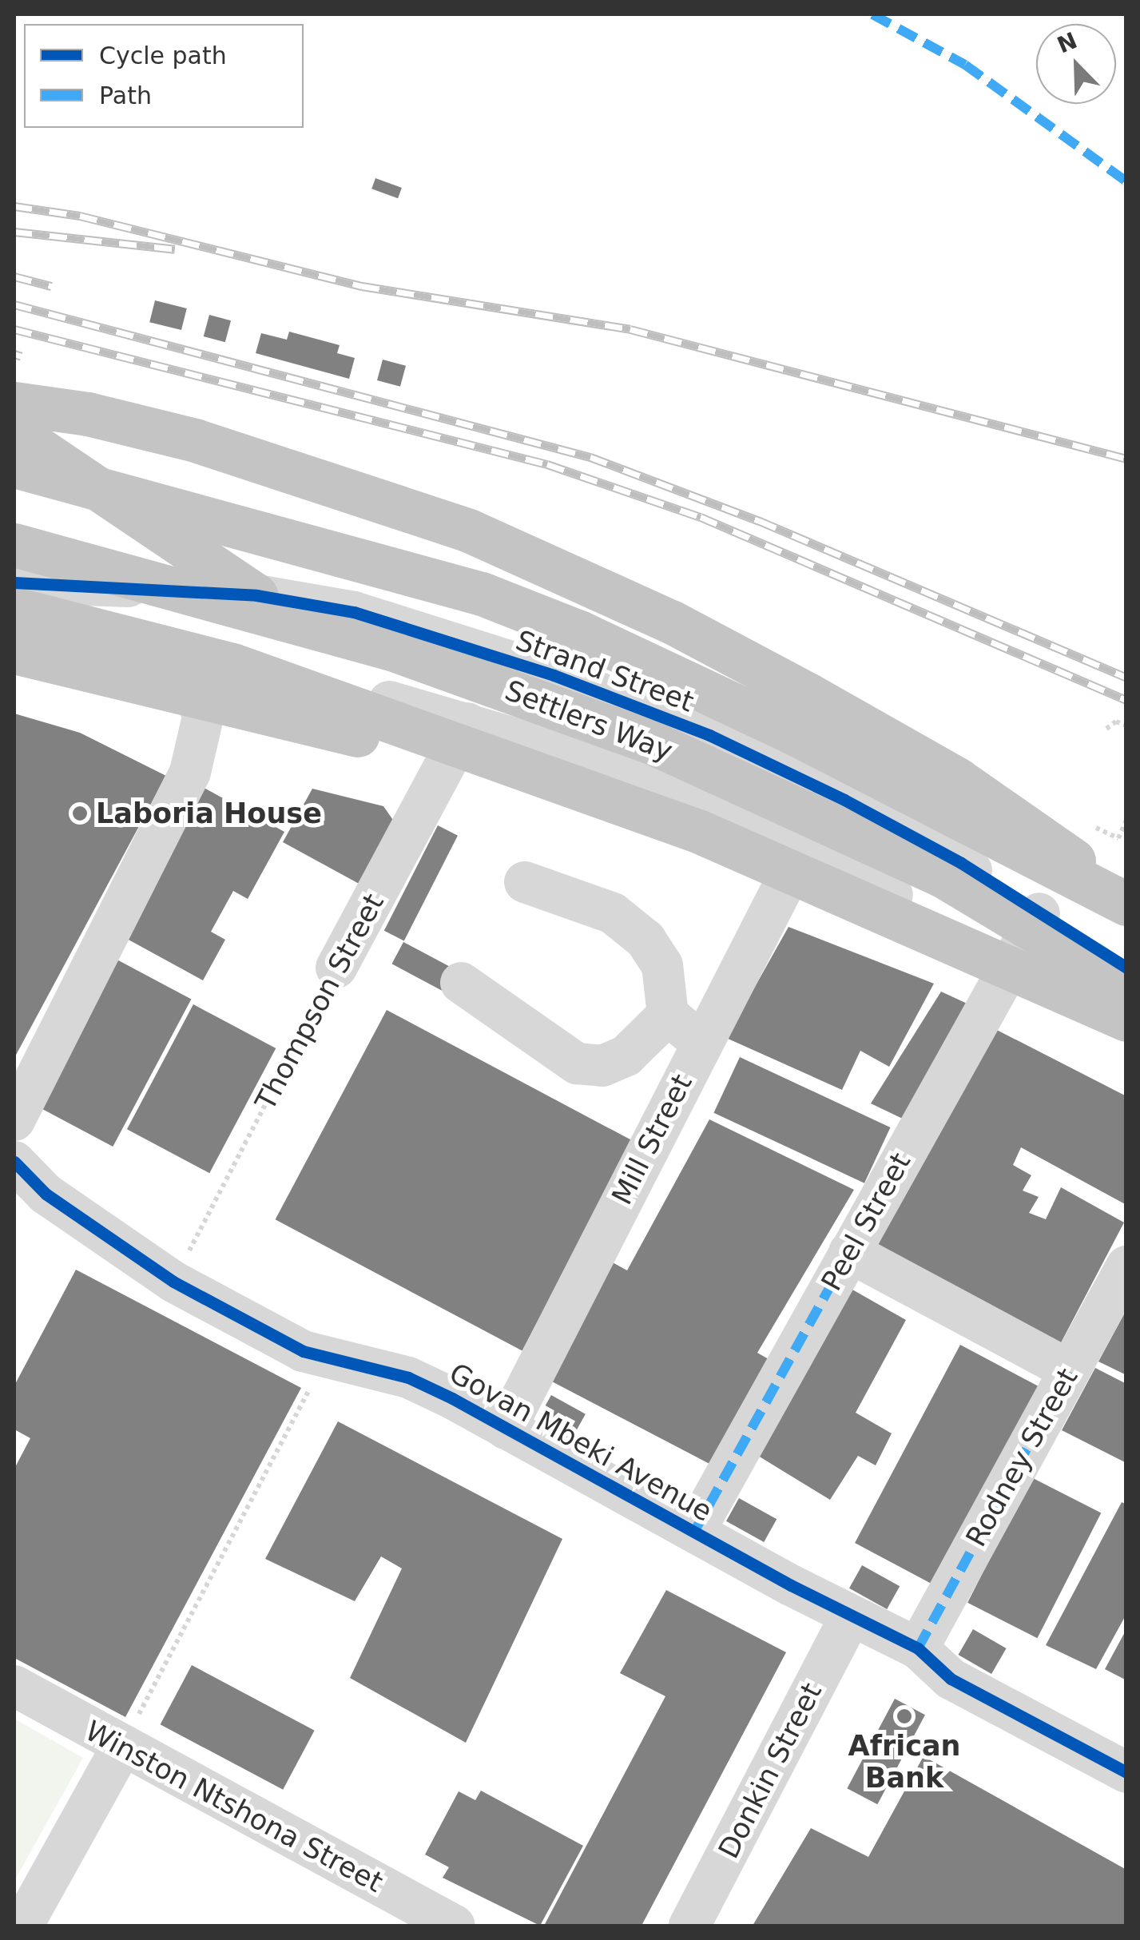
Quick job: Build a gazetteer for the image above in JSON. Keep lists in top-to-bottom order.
{
  "streets": {
    "highway": ["Settlers Way"],
    "street": [
      "Strand Street",
      "Thompson Street",
      "Mill Street",
      "Peel Street",
      "Govan Mbeki Avenue",
      "Rodney Street",
      "Donkin Street",
      "Winston Ntshona Street"
    ]
  },
  "crossings": [
    ["Strand Street", "Settlers Way"],
    ["Strand Street", "Peel Street"],
    ["Thompson Street", "Govan Mbeki Avenue"],
    ["Mill Street", "Govan Mbeki Avenue"],
    ["Peel Street", "Govan Mbeki Avenue"],
    ["Govan Mbeki Avenue", "Rodney Street"],
    ["Govan Mbeki Avenue", "Donkin Street"]
  ],
  "places": ["Laboria House", "African Bank"],
  "legend": ["Cycle path", "Path"],
  "north": "top left"
}
